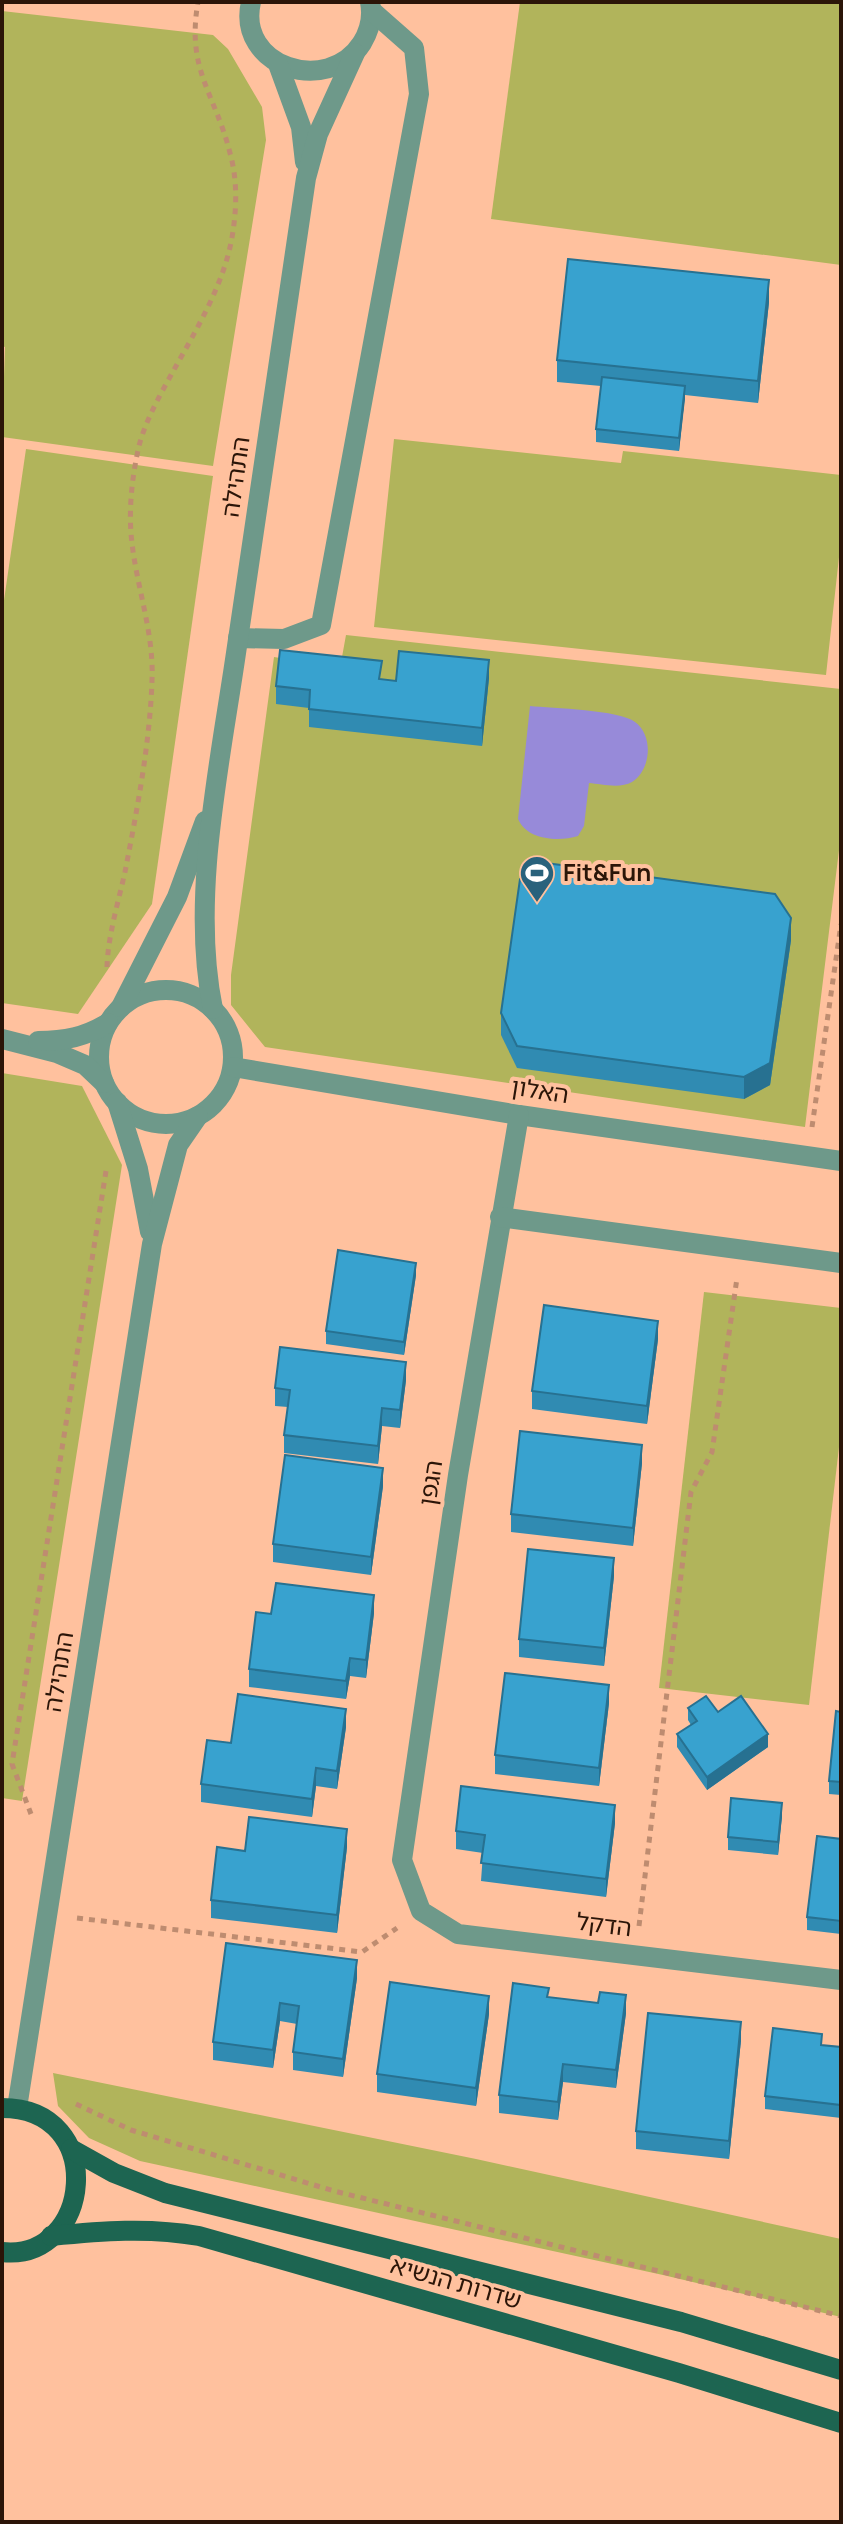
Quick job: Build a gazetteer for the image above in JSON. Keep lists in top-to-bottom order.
{
  "streets": {
    "main road": ["שדרות הנשיא"],
    "street": [
      "התהילה",
      "האלון",
      "הגפן",
      "הדקל"
    ]
  },
  "crossings": [
    ["התהילה", "האלון"],
    ["התהילה", "שדרות הנשיא"],
    ["האלון", "הגפן"],
    ["הגפן", "הדקל"]
  ],
  "places": {
    "sports": ["Fit&Fun"]
  }
}
